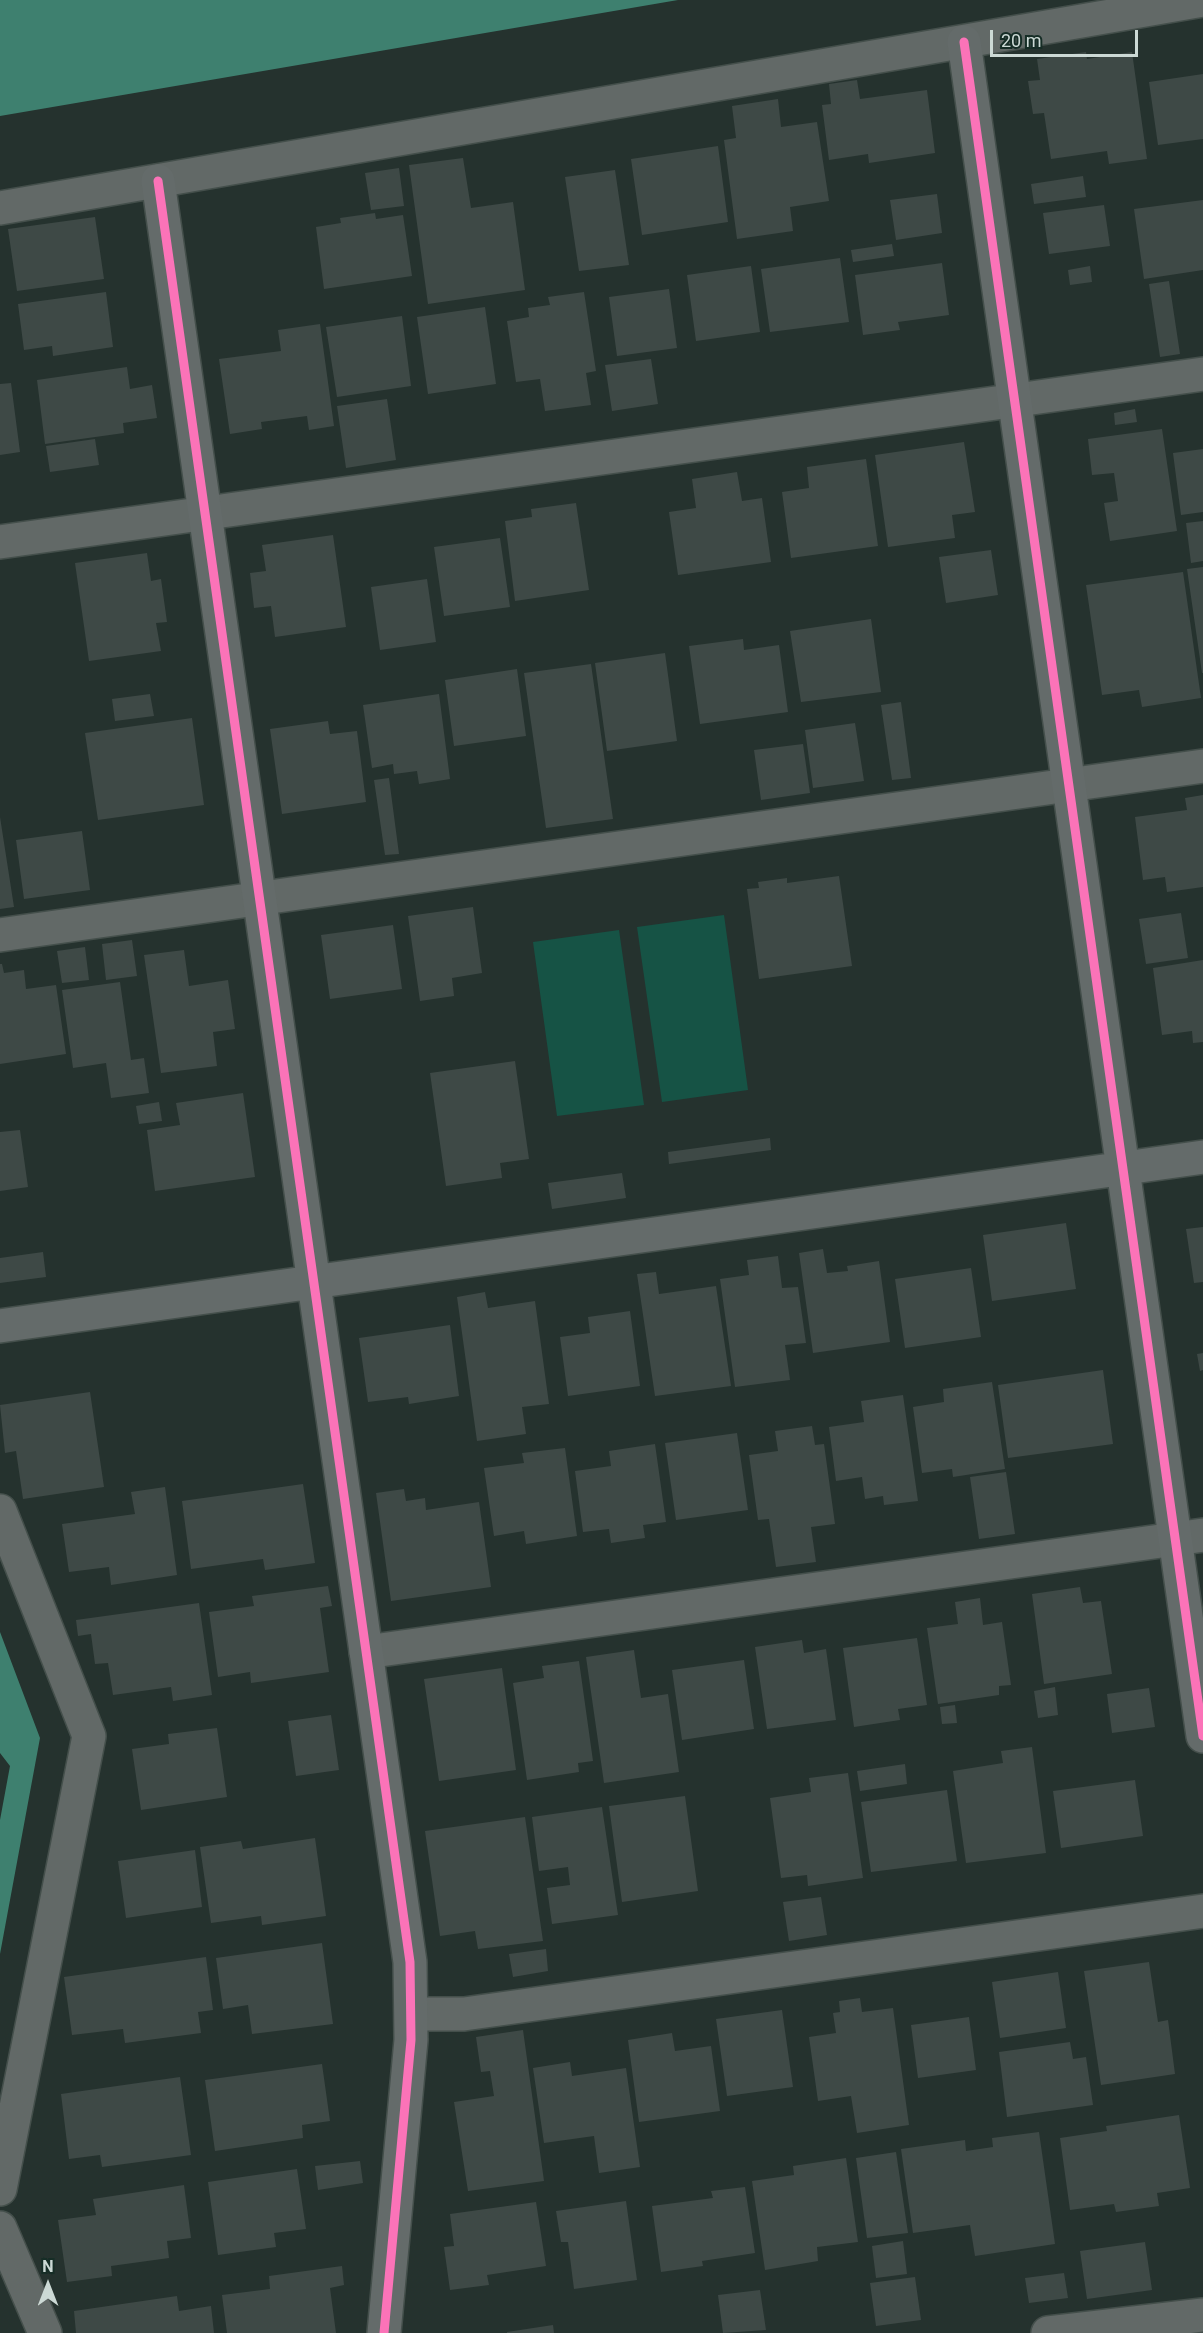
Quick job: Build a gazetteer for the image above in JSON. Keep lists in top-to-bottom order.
{
  "scale_bar": "20 m",
  "north": "top"
}
